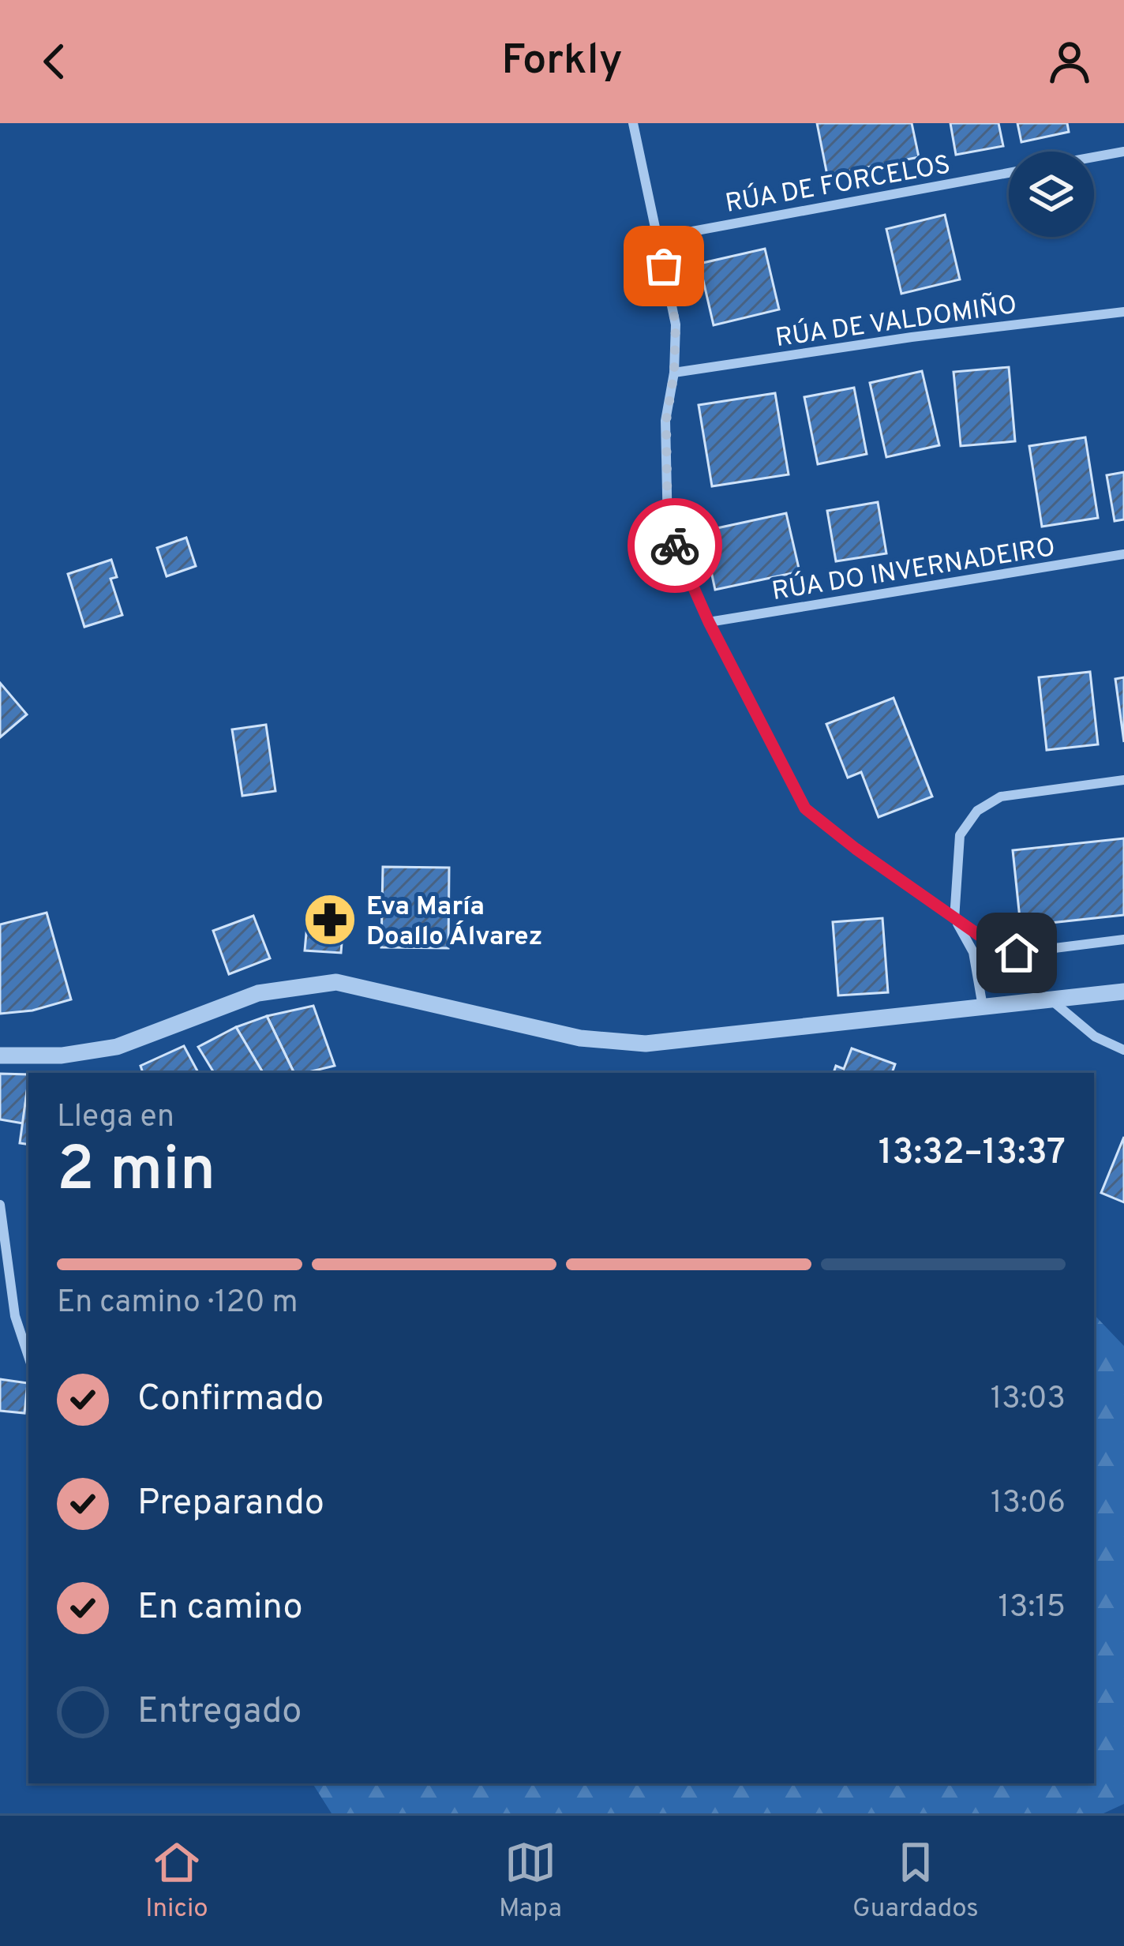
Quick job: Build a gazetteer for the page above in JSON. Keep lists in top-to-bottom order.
{
  "streets": {
    "street": ["RÚA DE FORCELOS", "RÚA DE VALDOMIÑO", "RÚA DO INVERNADEIRO"]
  },
  "places": {
    "pharmacy": ["Eva María Doallo Álvarez"]
  },
  "page": {
    "header": "Forkly",
    "heading": ["2 min", "Llega en", "13:32–13:37"],
    "bar": "En camino · 120 m",
    "list": [
      ["Confirmado", "13:03"],
      ["Preparando", "13:06"],
      ["En camino", "13:15"],
      "Entregado"
    ],
    "tabs": ["Inicio", "Mapa", "Guardados"]
  }
}
